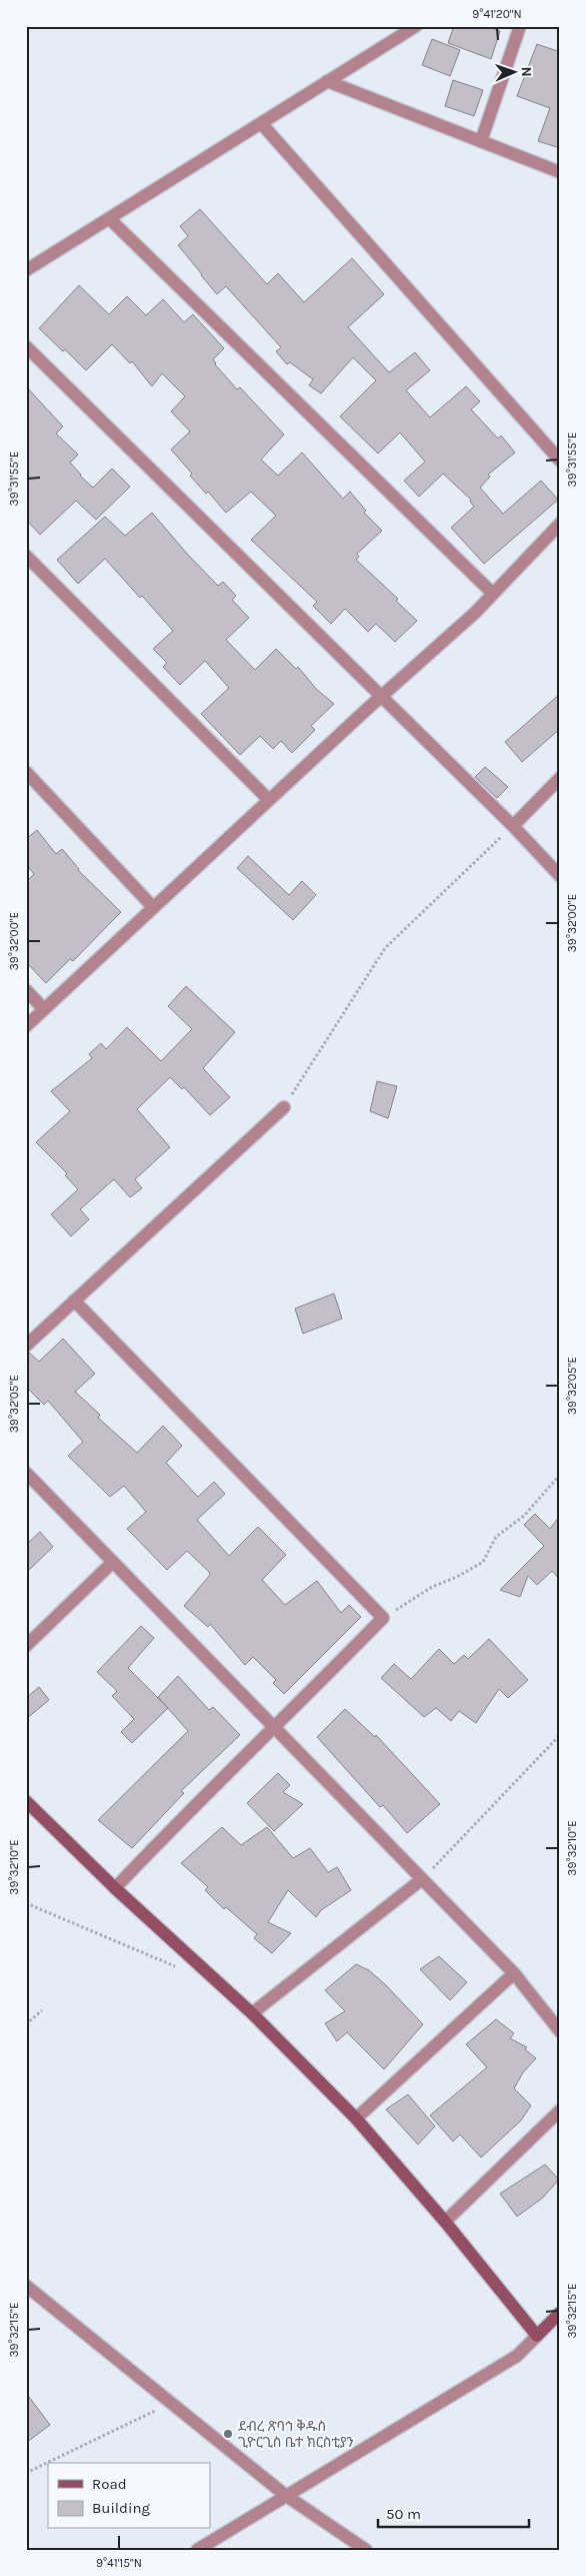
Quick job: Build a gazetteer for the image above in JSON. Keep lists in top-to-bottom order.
{
  "places": ["ደብረ ጽባኅ ቅዱስ ጊዮርጊስ ቤተ ክርስቲያን"],
  "legend": ["Road", "Building"],
  "scale_bar": "50 m",
  "north": "right",
  "coordinates": [
    "9°41'20\"N",
    "39°31'55\"E",
    "39°32'00\"E",
    "39°32'05\"E",
    "39°32'10\"E",
    "39°32'15\"E",
    "9°41'15\"N"
  ]
}
